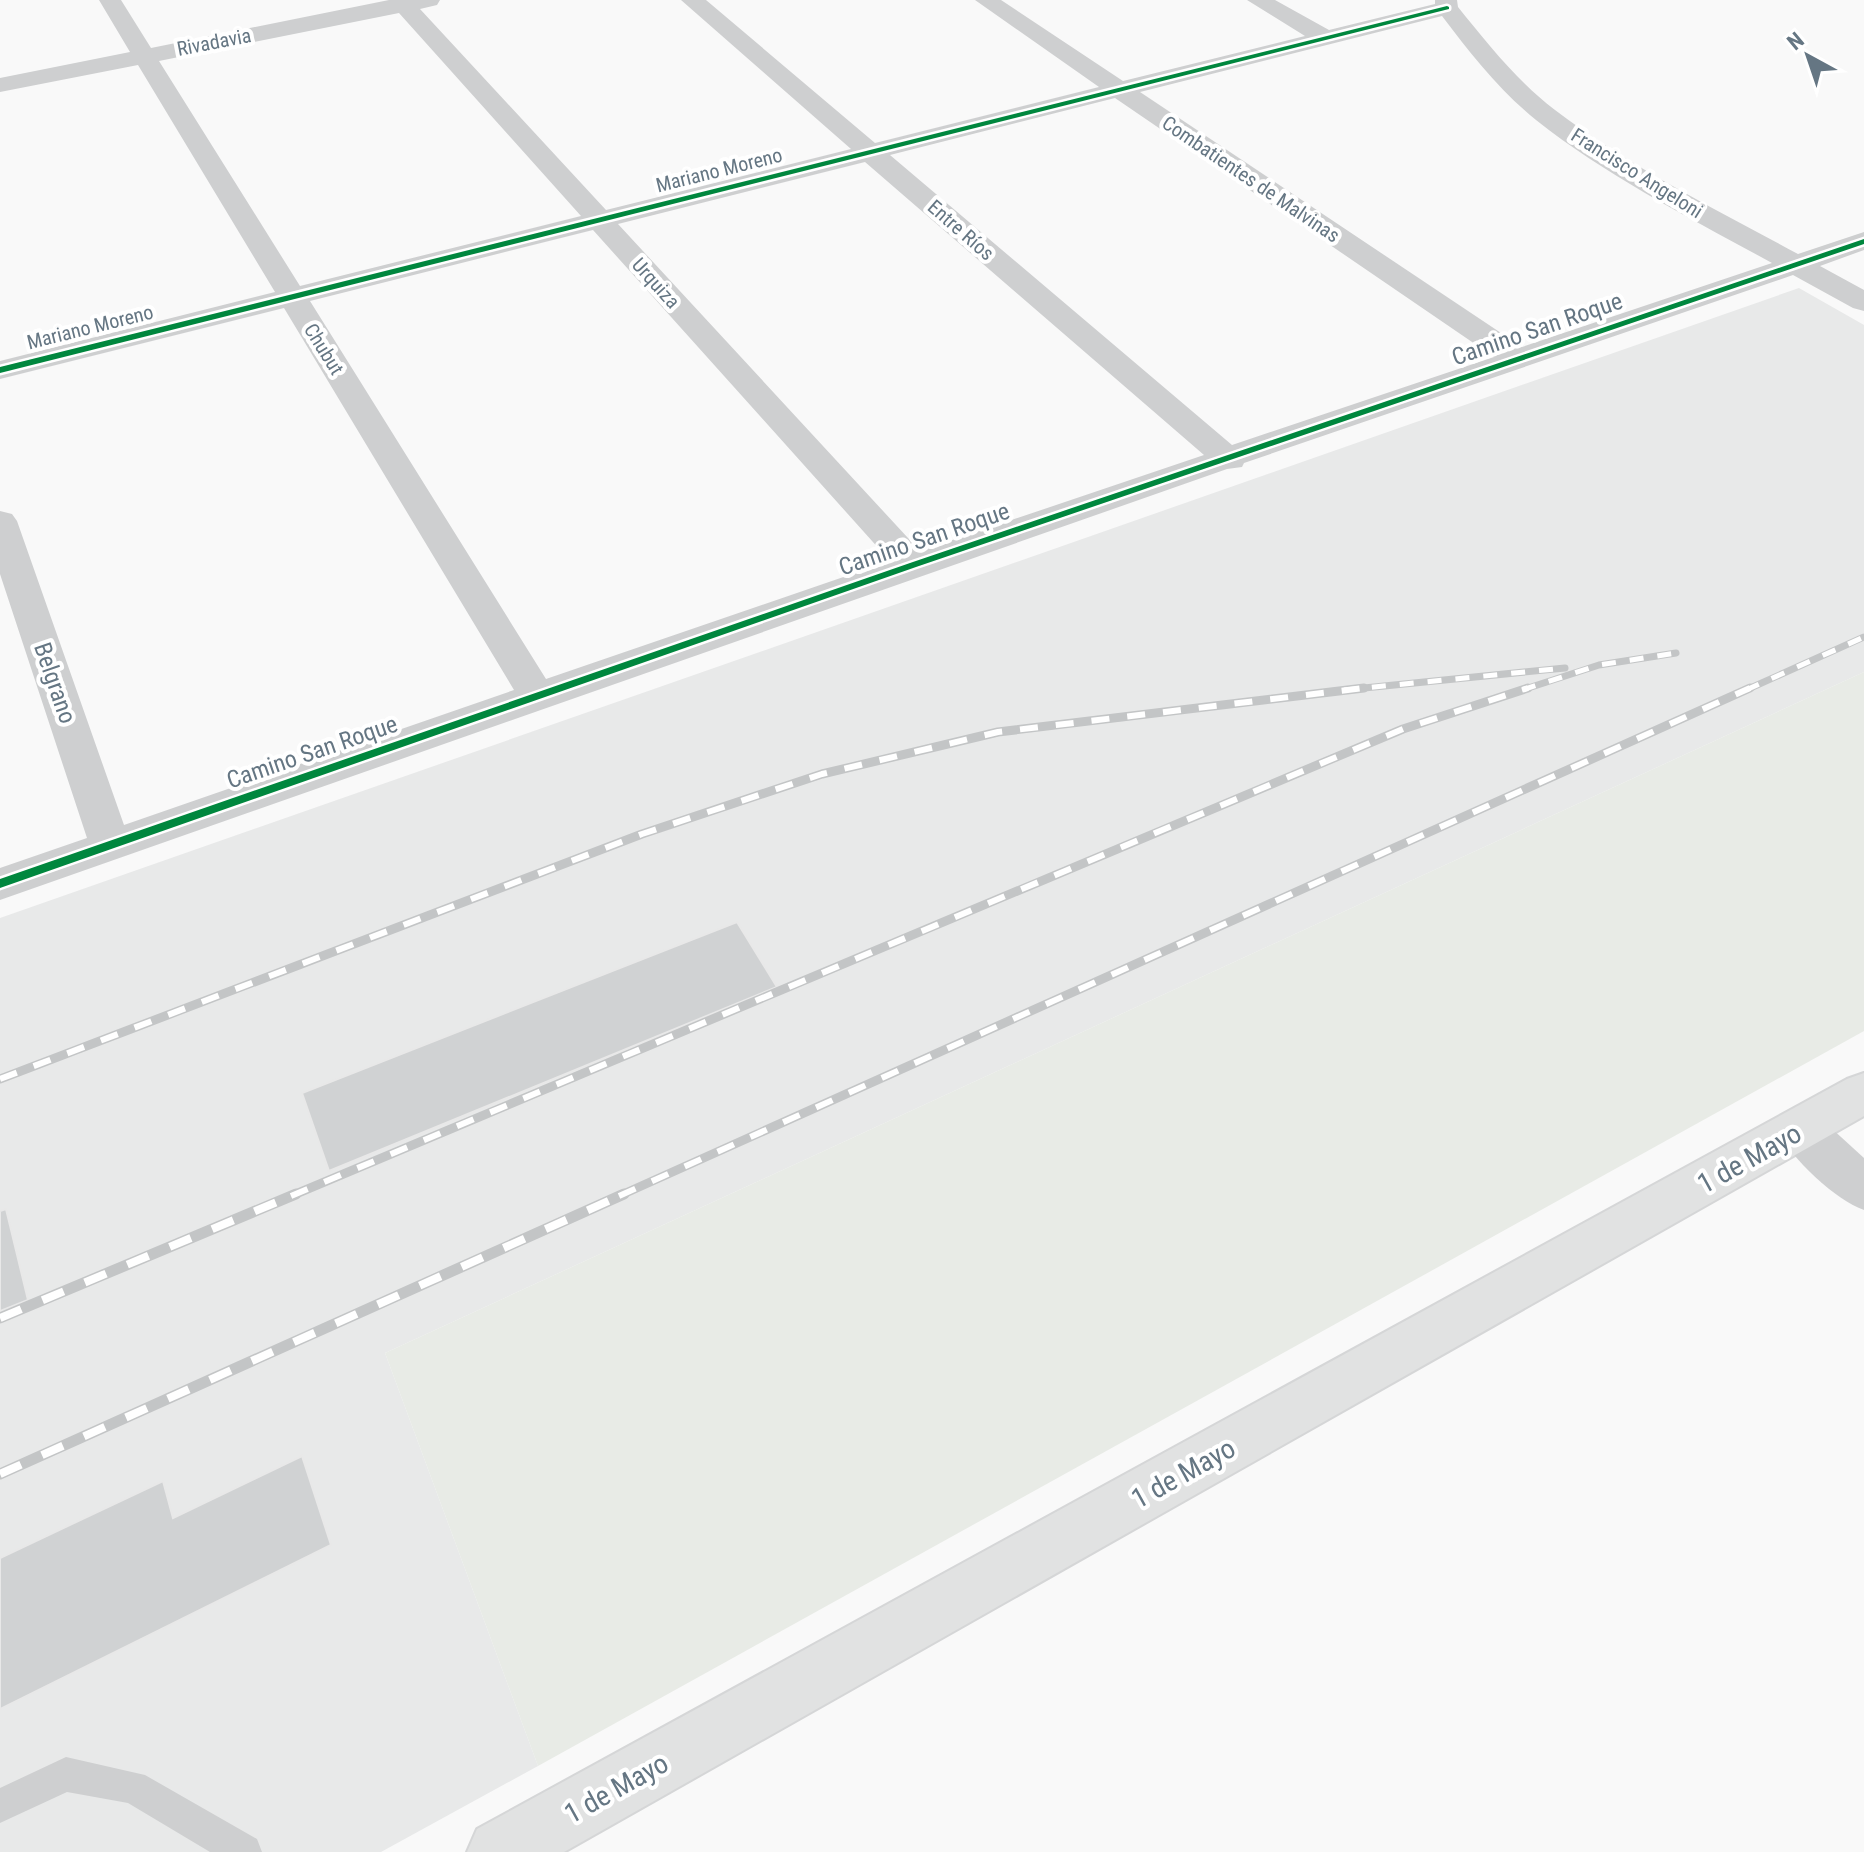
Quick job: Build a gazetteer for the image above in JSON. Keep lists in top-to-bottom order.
{
  "streets": {
    "main road": ["1 de Mayo"],
    "street": [
      "Rivadavia",
      "Mariano Moreno",
      "Francisco Angeloni",
      "Combatientes de Malvinas",
      "Entre Ríos",
      "Urquiza",
      "Camino San Roque",
      "Chubut",
      "Belgrano"
    ]
  },
  "crossings": [
    ["Rivadavia", "Urquiza"],
    ["Rivadavia", "Chubut"],
    ["Mariano Moreno", "Francisco Angeloni"],
    ["Mariano Moreno", "Combatientes de Malvinas"],
    ["Mariano Moreno", "Entre Ríos"],
    ["Mariano Moreno", "Urquiza"],
    ["Mariano Moreno", "Chubut"],
    ["Francisco Angeloni", "Camino San Roque"],
    ["Combatientes de Malvinas", "Camino San Roque"],
    ["Entre Ríos", "Camino San Roque"],
    ["Urquiza", "Camino San Roque"],
    ["Camino San Roque", "Chubut"],
    ["Camino San Roque", "Belgrano"]
  ],
  "north": "top left"
}
